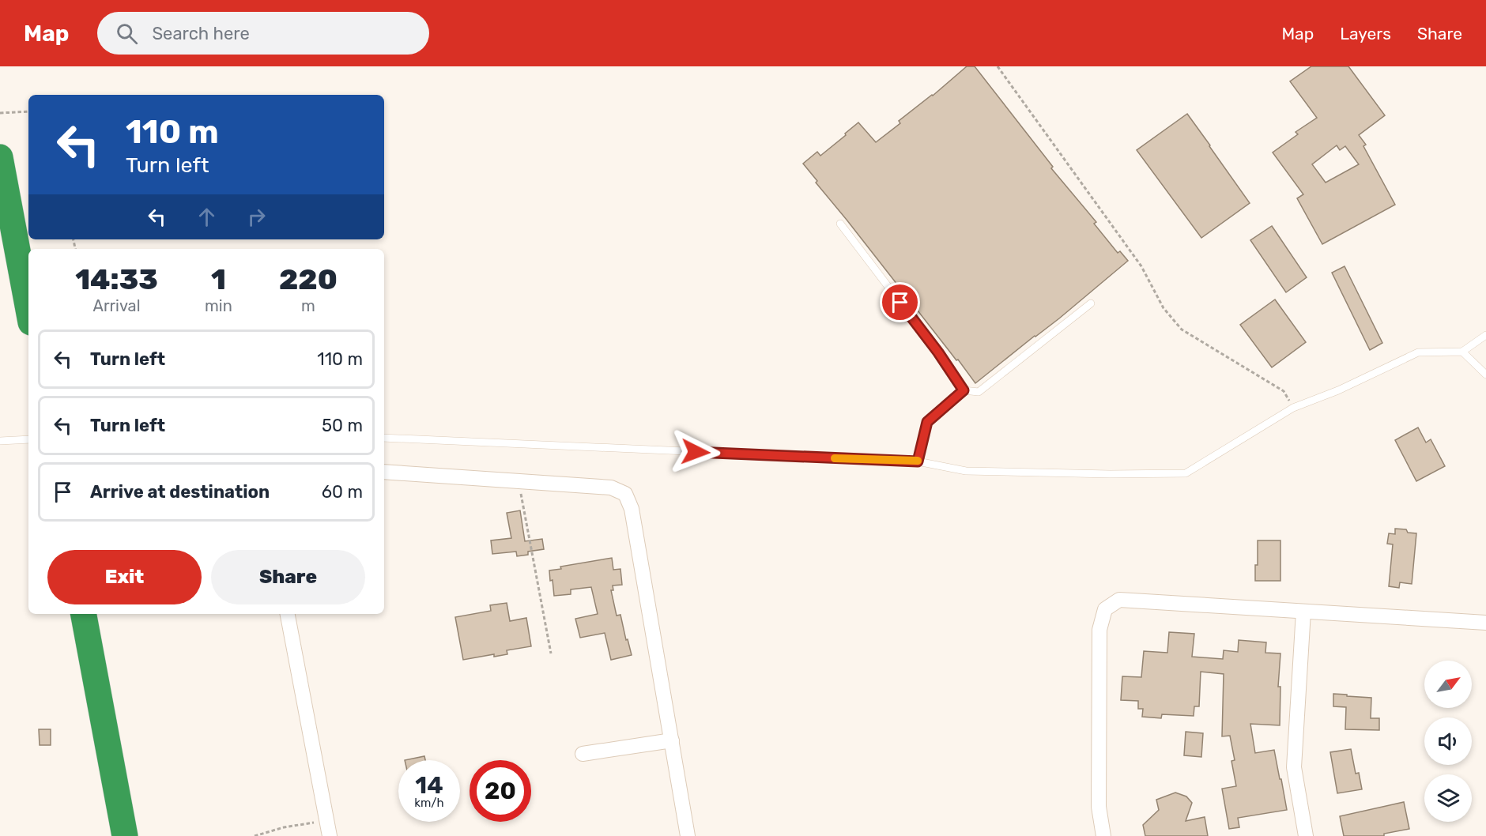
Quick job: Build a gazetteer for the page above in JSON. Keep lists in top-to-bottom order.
{
  "north": "top right",
  "page": {
    "header": "Map",
    "search": "Search here",
    "nav": ["Map", "Layers", "Share"],
    "turn": ["110 m", "Turn left"],
    "eta": [
      "14:33",
      "Arrival",
      "1",
      "min",
      "220",
      "m"
    ],
    "list": [
      {
        "name": "Turn left",
        "value": "110 m"
      },
      {
        "name": "Turn left",
        "value": "50 m"
      },
      {
        "name": "Arrive at destination",
        "value": "60 m"
      }
    ],
    "buttons": ["Exit", "Share"],
    "speed": "14 km/h",
    "limit": "20"
  }
}
